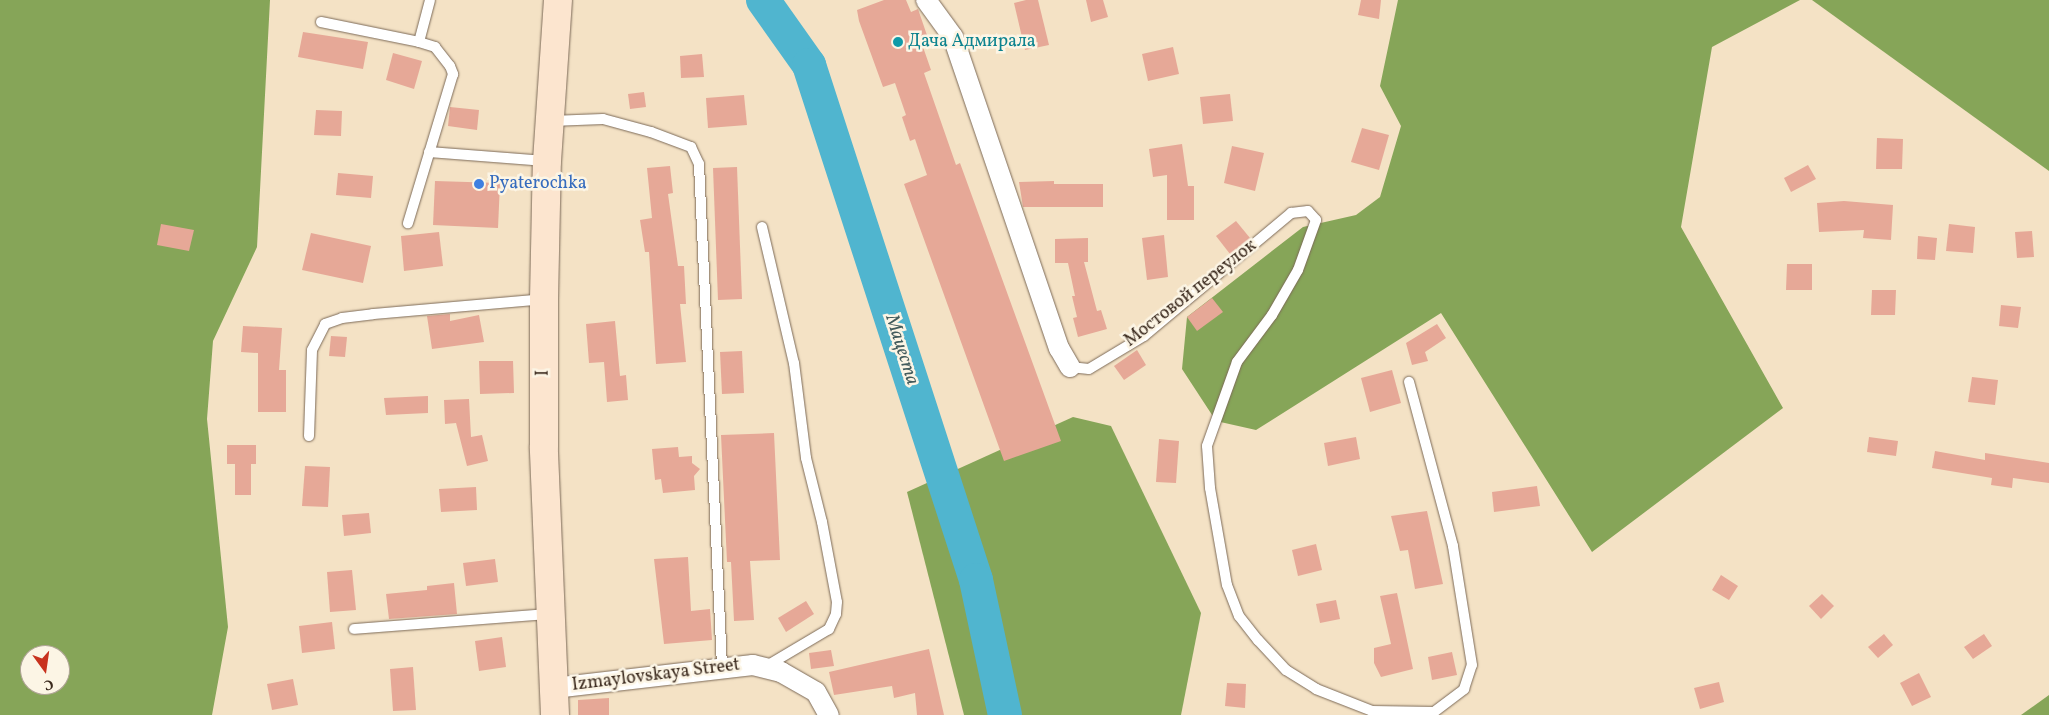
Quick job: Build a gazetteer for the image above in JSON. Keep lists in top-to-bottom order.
{
  "streets": {
    "street": ["Мостовой переулок", "I", "Izmaylovskaya Street"]
  },
  "crossings": [
    ["I", "Izmaylovskaya Street"]
  ],
  "water": ["Мацеста"],
  "places": ["Дача Адмирала", "Pyaterochka"],
  "north": "bottom"
}
